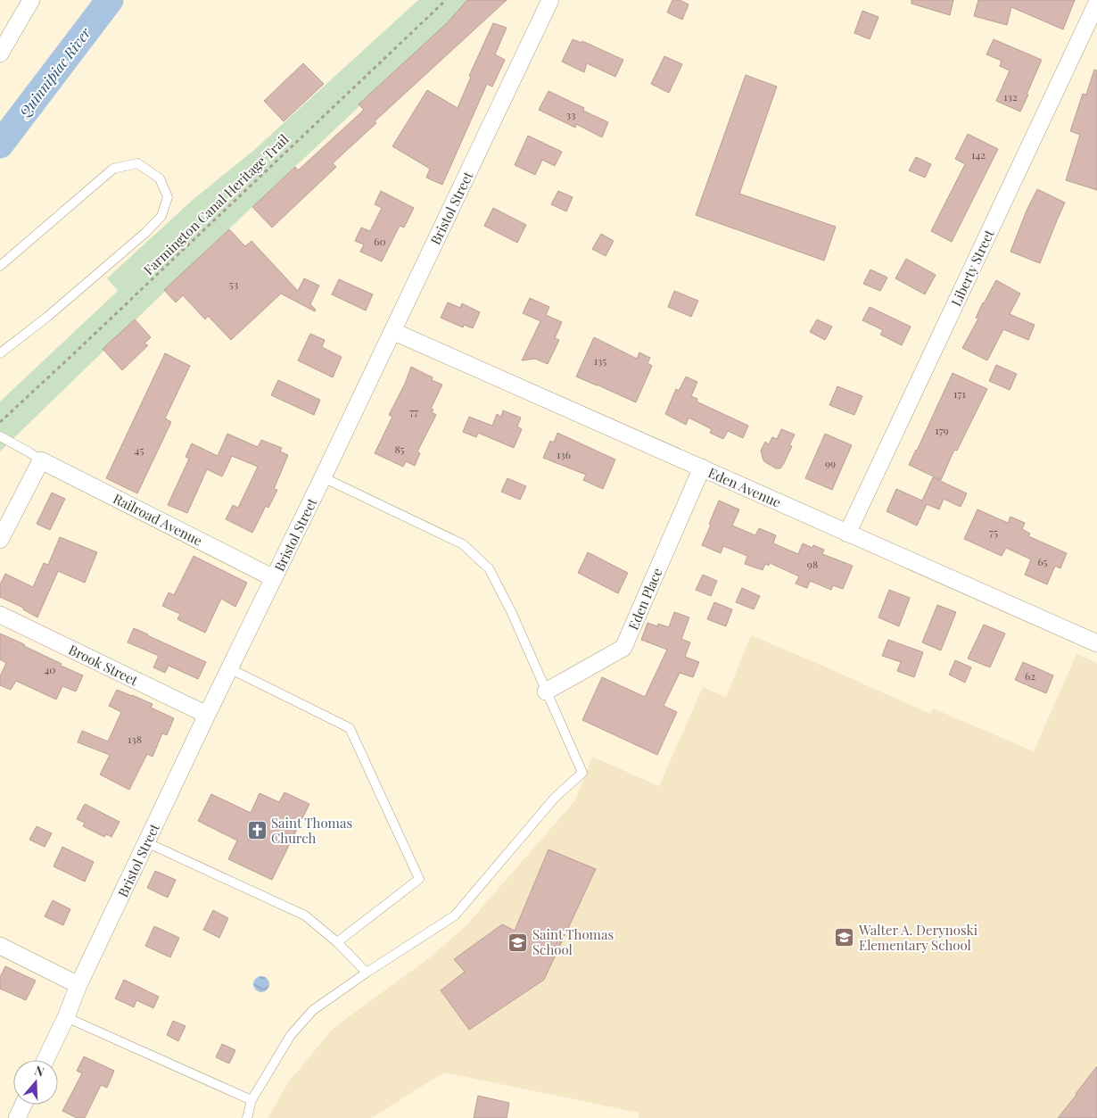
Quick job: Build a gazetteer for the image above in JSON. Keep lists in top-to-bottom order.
{
  "streets": {
    "street": [
      "Bristol Street",
      "Liberty Street",
      "Eden Avenue",
      "Railroad Avenue",
      "Eden Place",
      "Brook Street"
    ],
    "path": ["Farmington Canal Heritage Trail"]
  },
  "crossings": [
    ["Bristol Street", "Eden Avenue"],
    ["Bristol Street", "Railroad Avenue"],
    ["Bristol Street", "Brook Street"],
    ["Liberty Street", "Eden Avenue"],
    ["Eden Avenue", "Eden Place"]
  ],
  "water": ["Quinnipiac River"],
  "places": {
    "church": ["Saint Thomas Church"],
    "school or university": ["Walter A. Derynoski Elementary School", "Saint Thomas School"]
  },
  "house_numbers": [
    "132",
    "33",
    "142",
    "60",
    "53",
    "135",
    "171",
    "77",
    "179",
    "85",
    "45",
    "136",
    "99",
    "75",
    "65",
    "98",
    "40",
    "62",
    "138"
  ],
  "north": "top"
}
